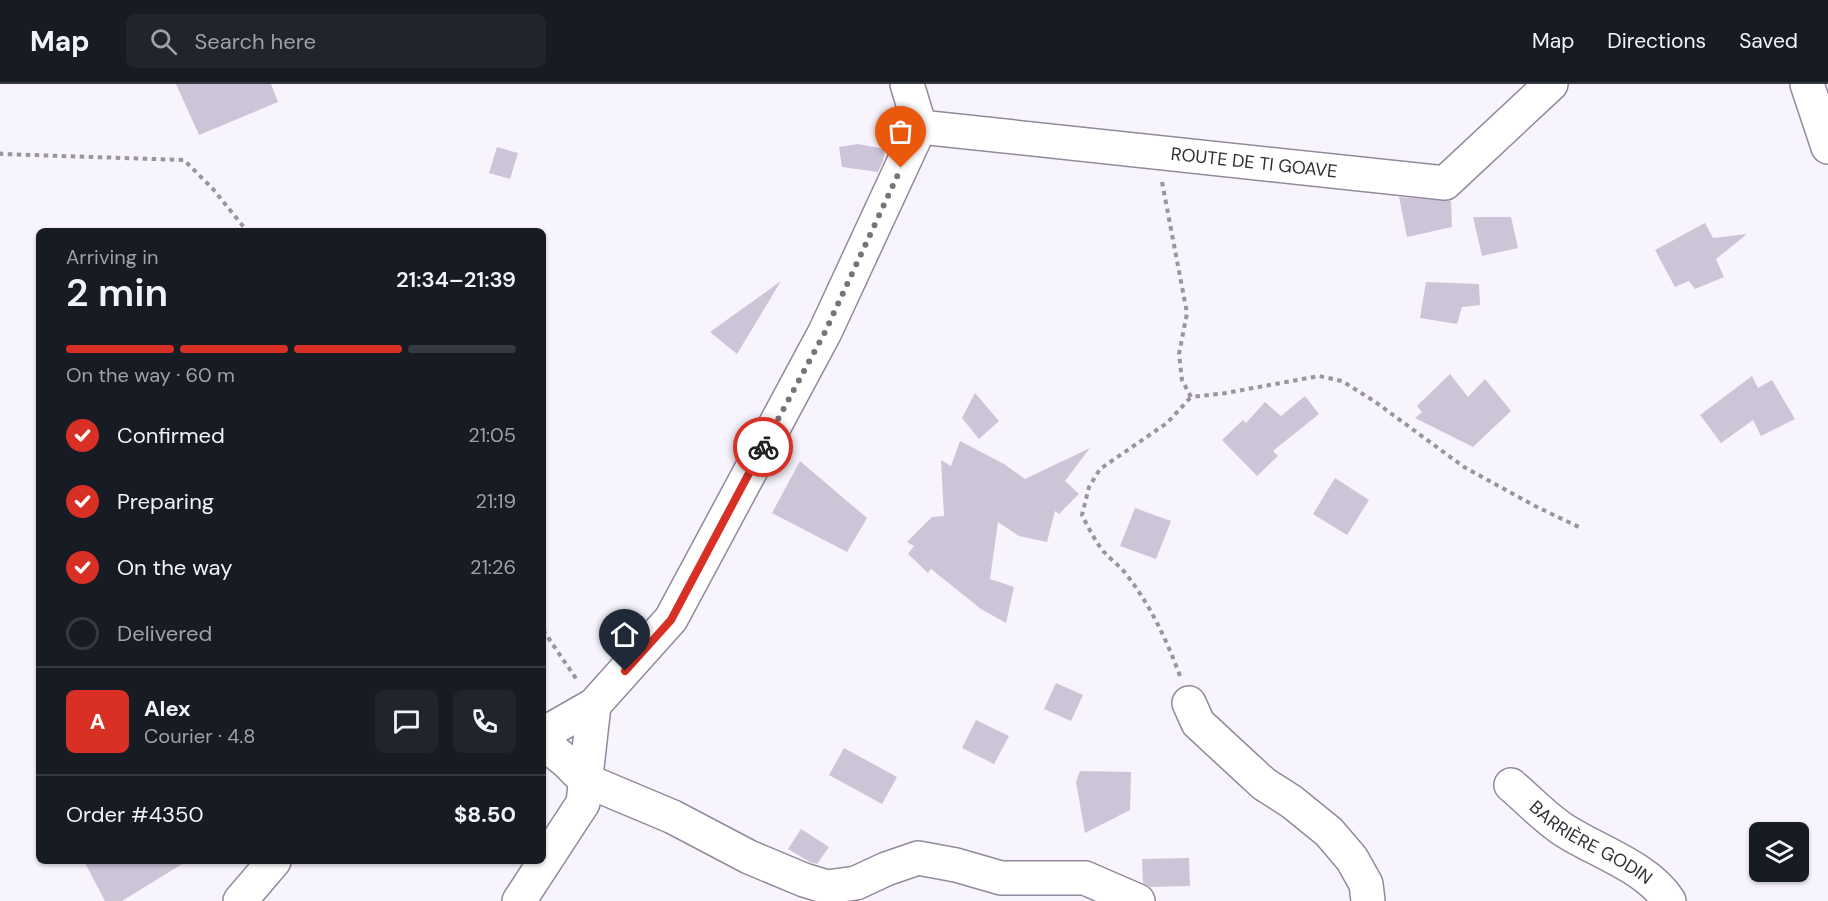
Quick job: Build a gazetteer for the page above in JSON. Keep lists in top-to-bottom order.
{
  "streets": {
    "street": ["ROUTE DE TI GOAVE", "BARRIÈRE GODIN"]
  },
  "page": {
    "header": "Map",
    "search": "Search here",
    "nav": ["Map", "Directions", "Saved"],
    "heading": ["2 min", "Arriving in", "21:34–21:39"],
    "panel": [
      "Alex",
      "Courier · 4.8",
      "Order #4350",
      "$8.50"
    ],
    "bar": "On the way · 60 m",
    "list": [
      ["Confirmed", "21:05"],
      ["Preparing", "21:19"],
      ["On the way", "21:26"],
      "Delivered"
    ],
    "round": "A"
  }
}
